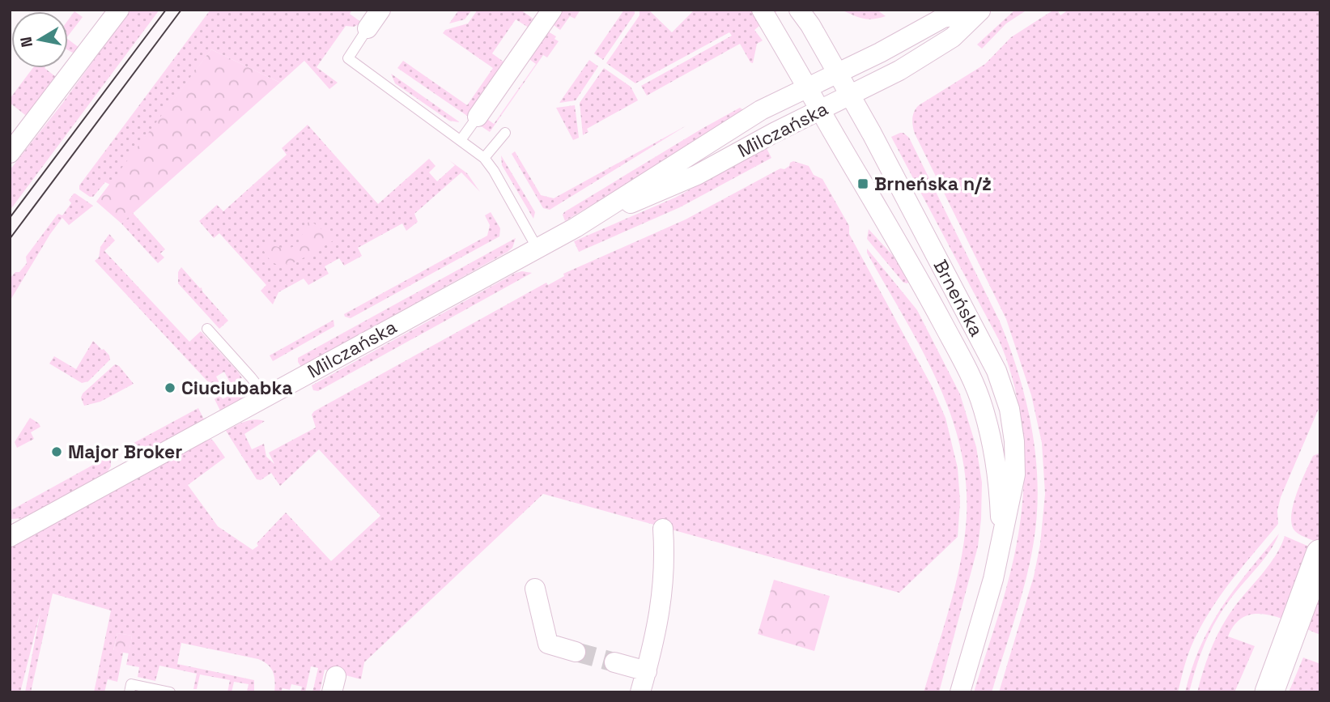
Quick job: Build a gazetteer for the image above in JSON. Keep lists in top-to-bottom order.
{
  "streets": {
    "street": ["Milczańska", "Brneńska"]
  },
  "crossings": [
    ["Milczańska", "Brneńska"]
  ],
  "places": {
    "transit": ["Brneńska n/ż"],
    "other": ["Ciuciubabka", "Major Broker"]
  },
  "north": "left"
}
